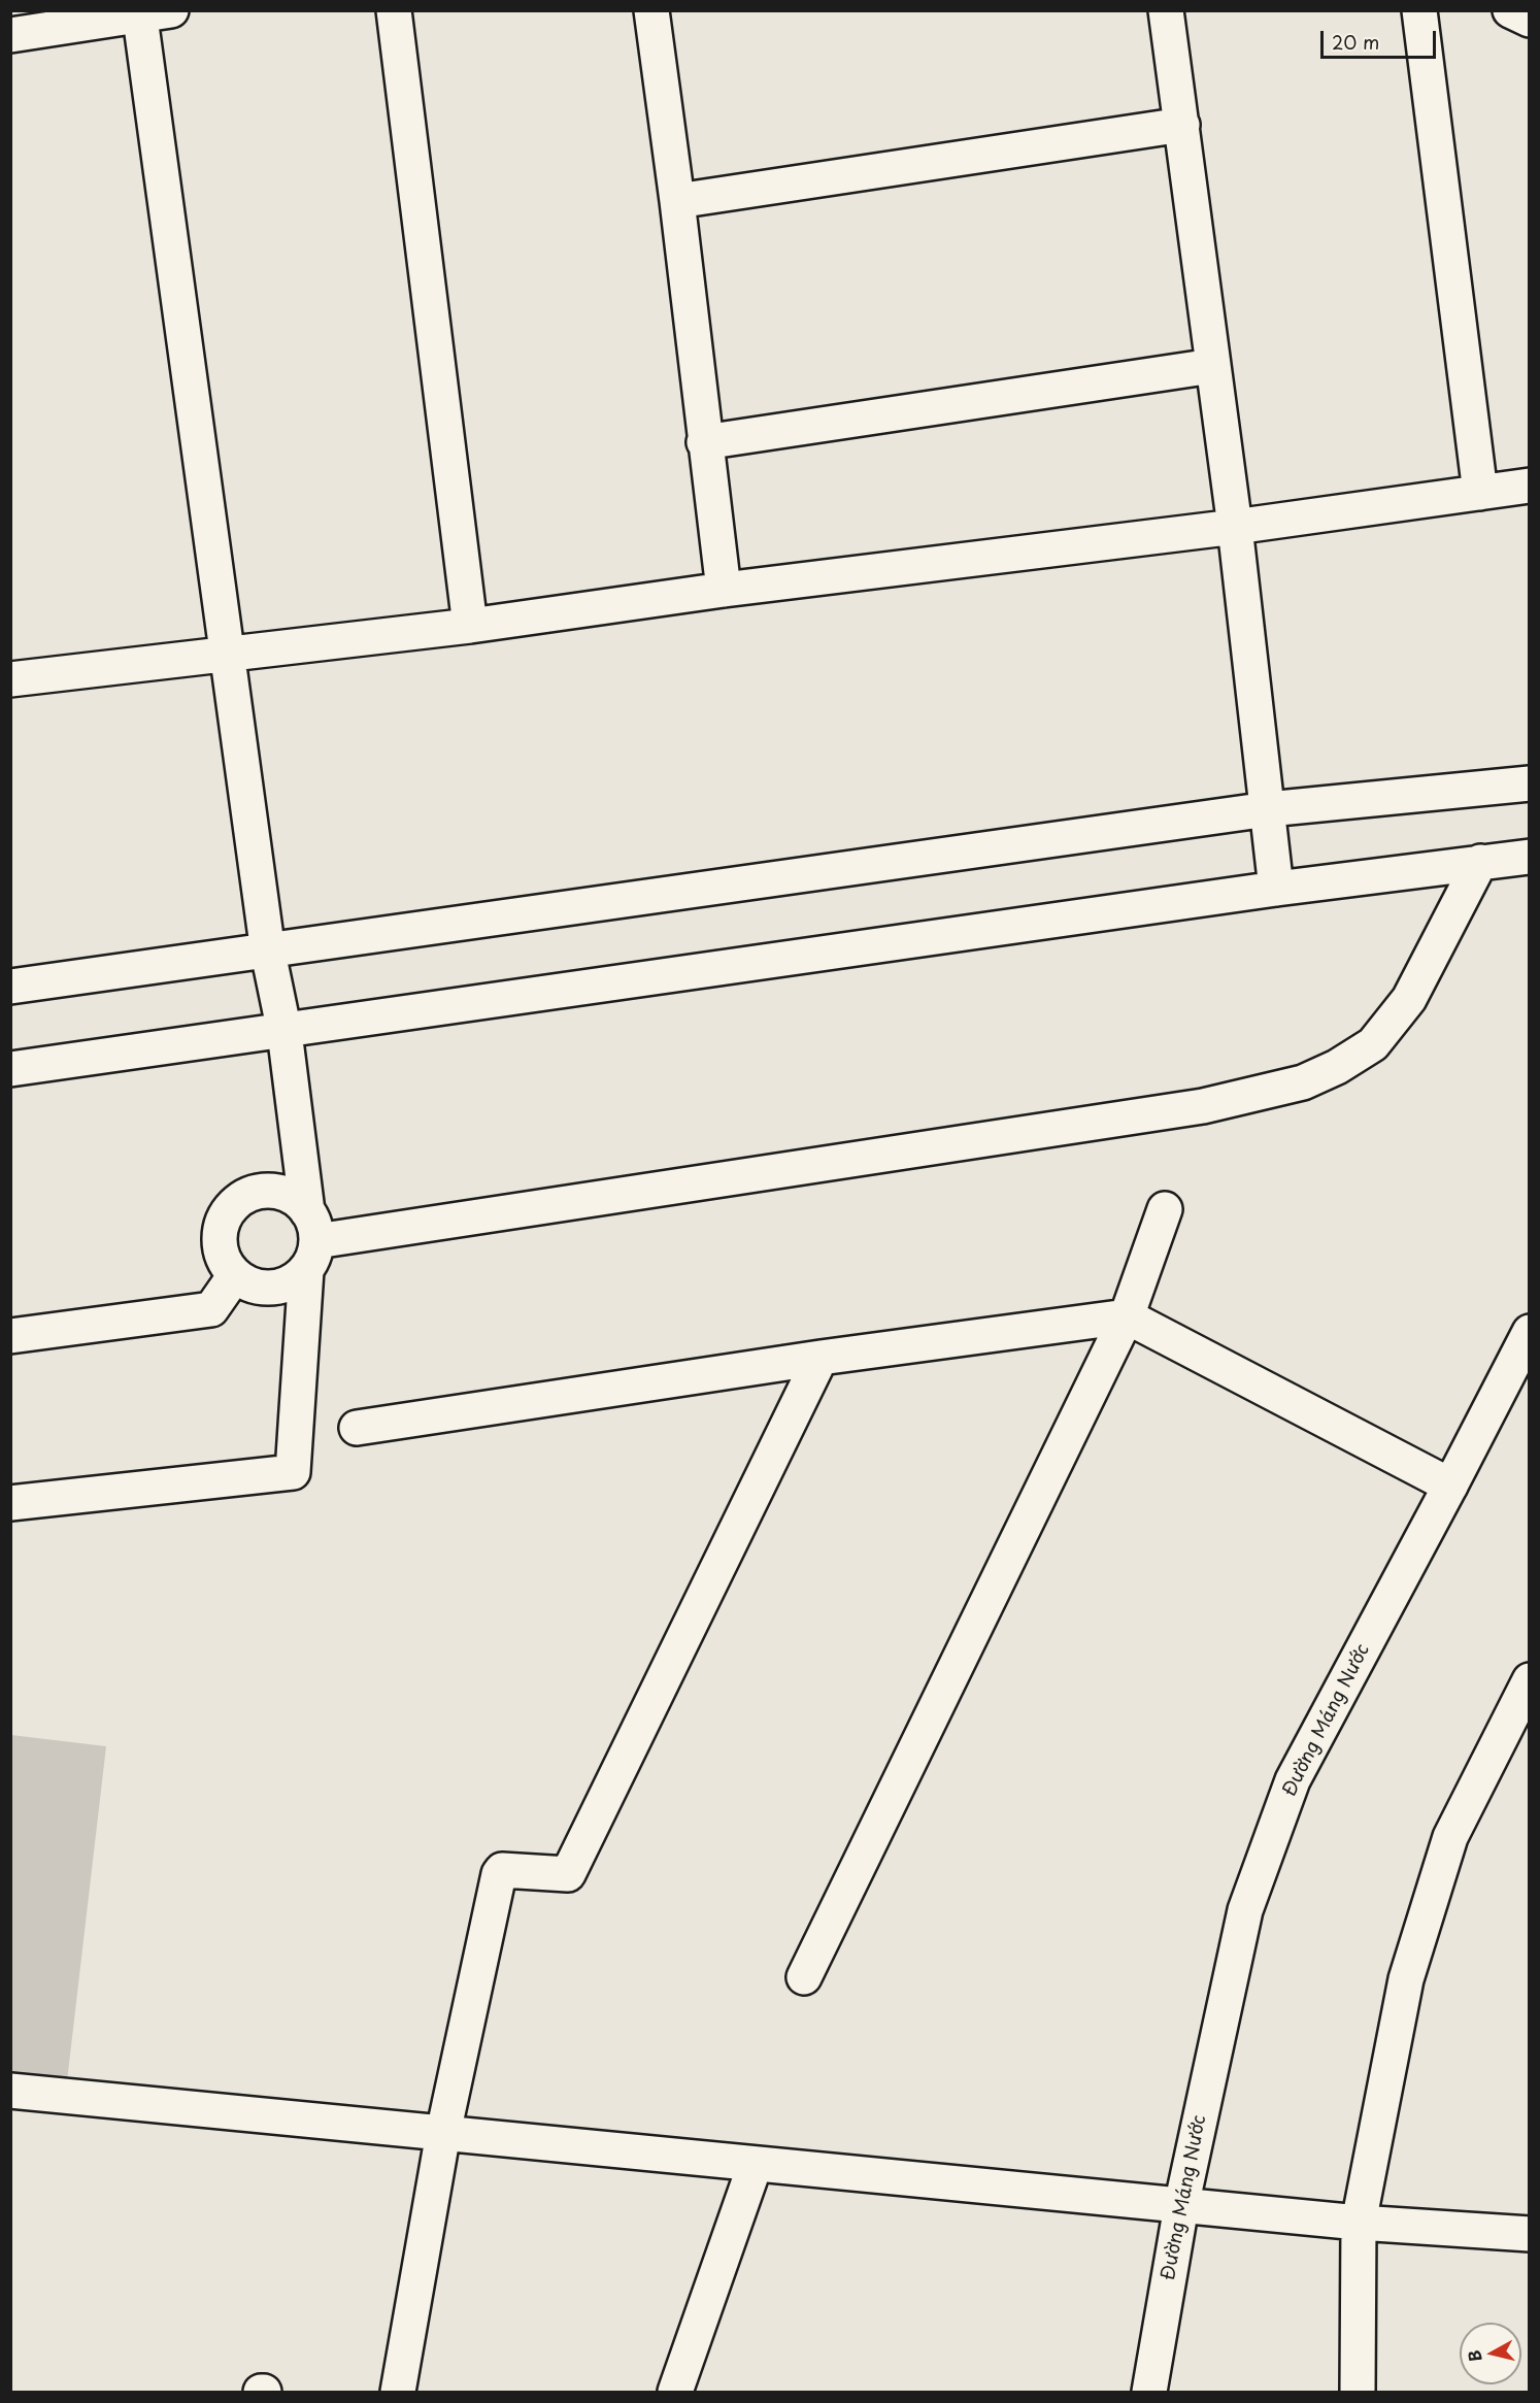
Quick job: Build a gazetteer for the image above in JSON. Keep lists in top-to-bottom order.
{
  "streets": {
    "street": ["Đường Máng Nước"]
  },
  "scale_bar": "20 m",
  "north": "left"
}
